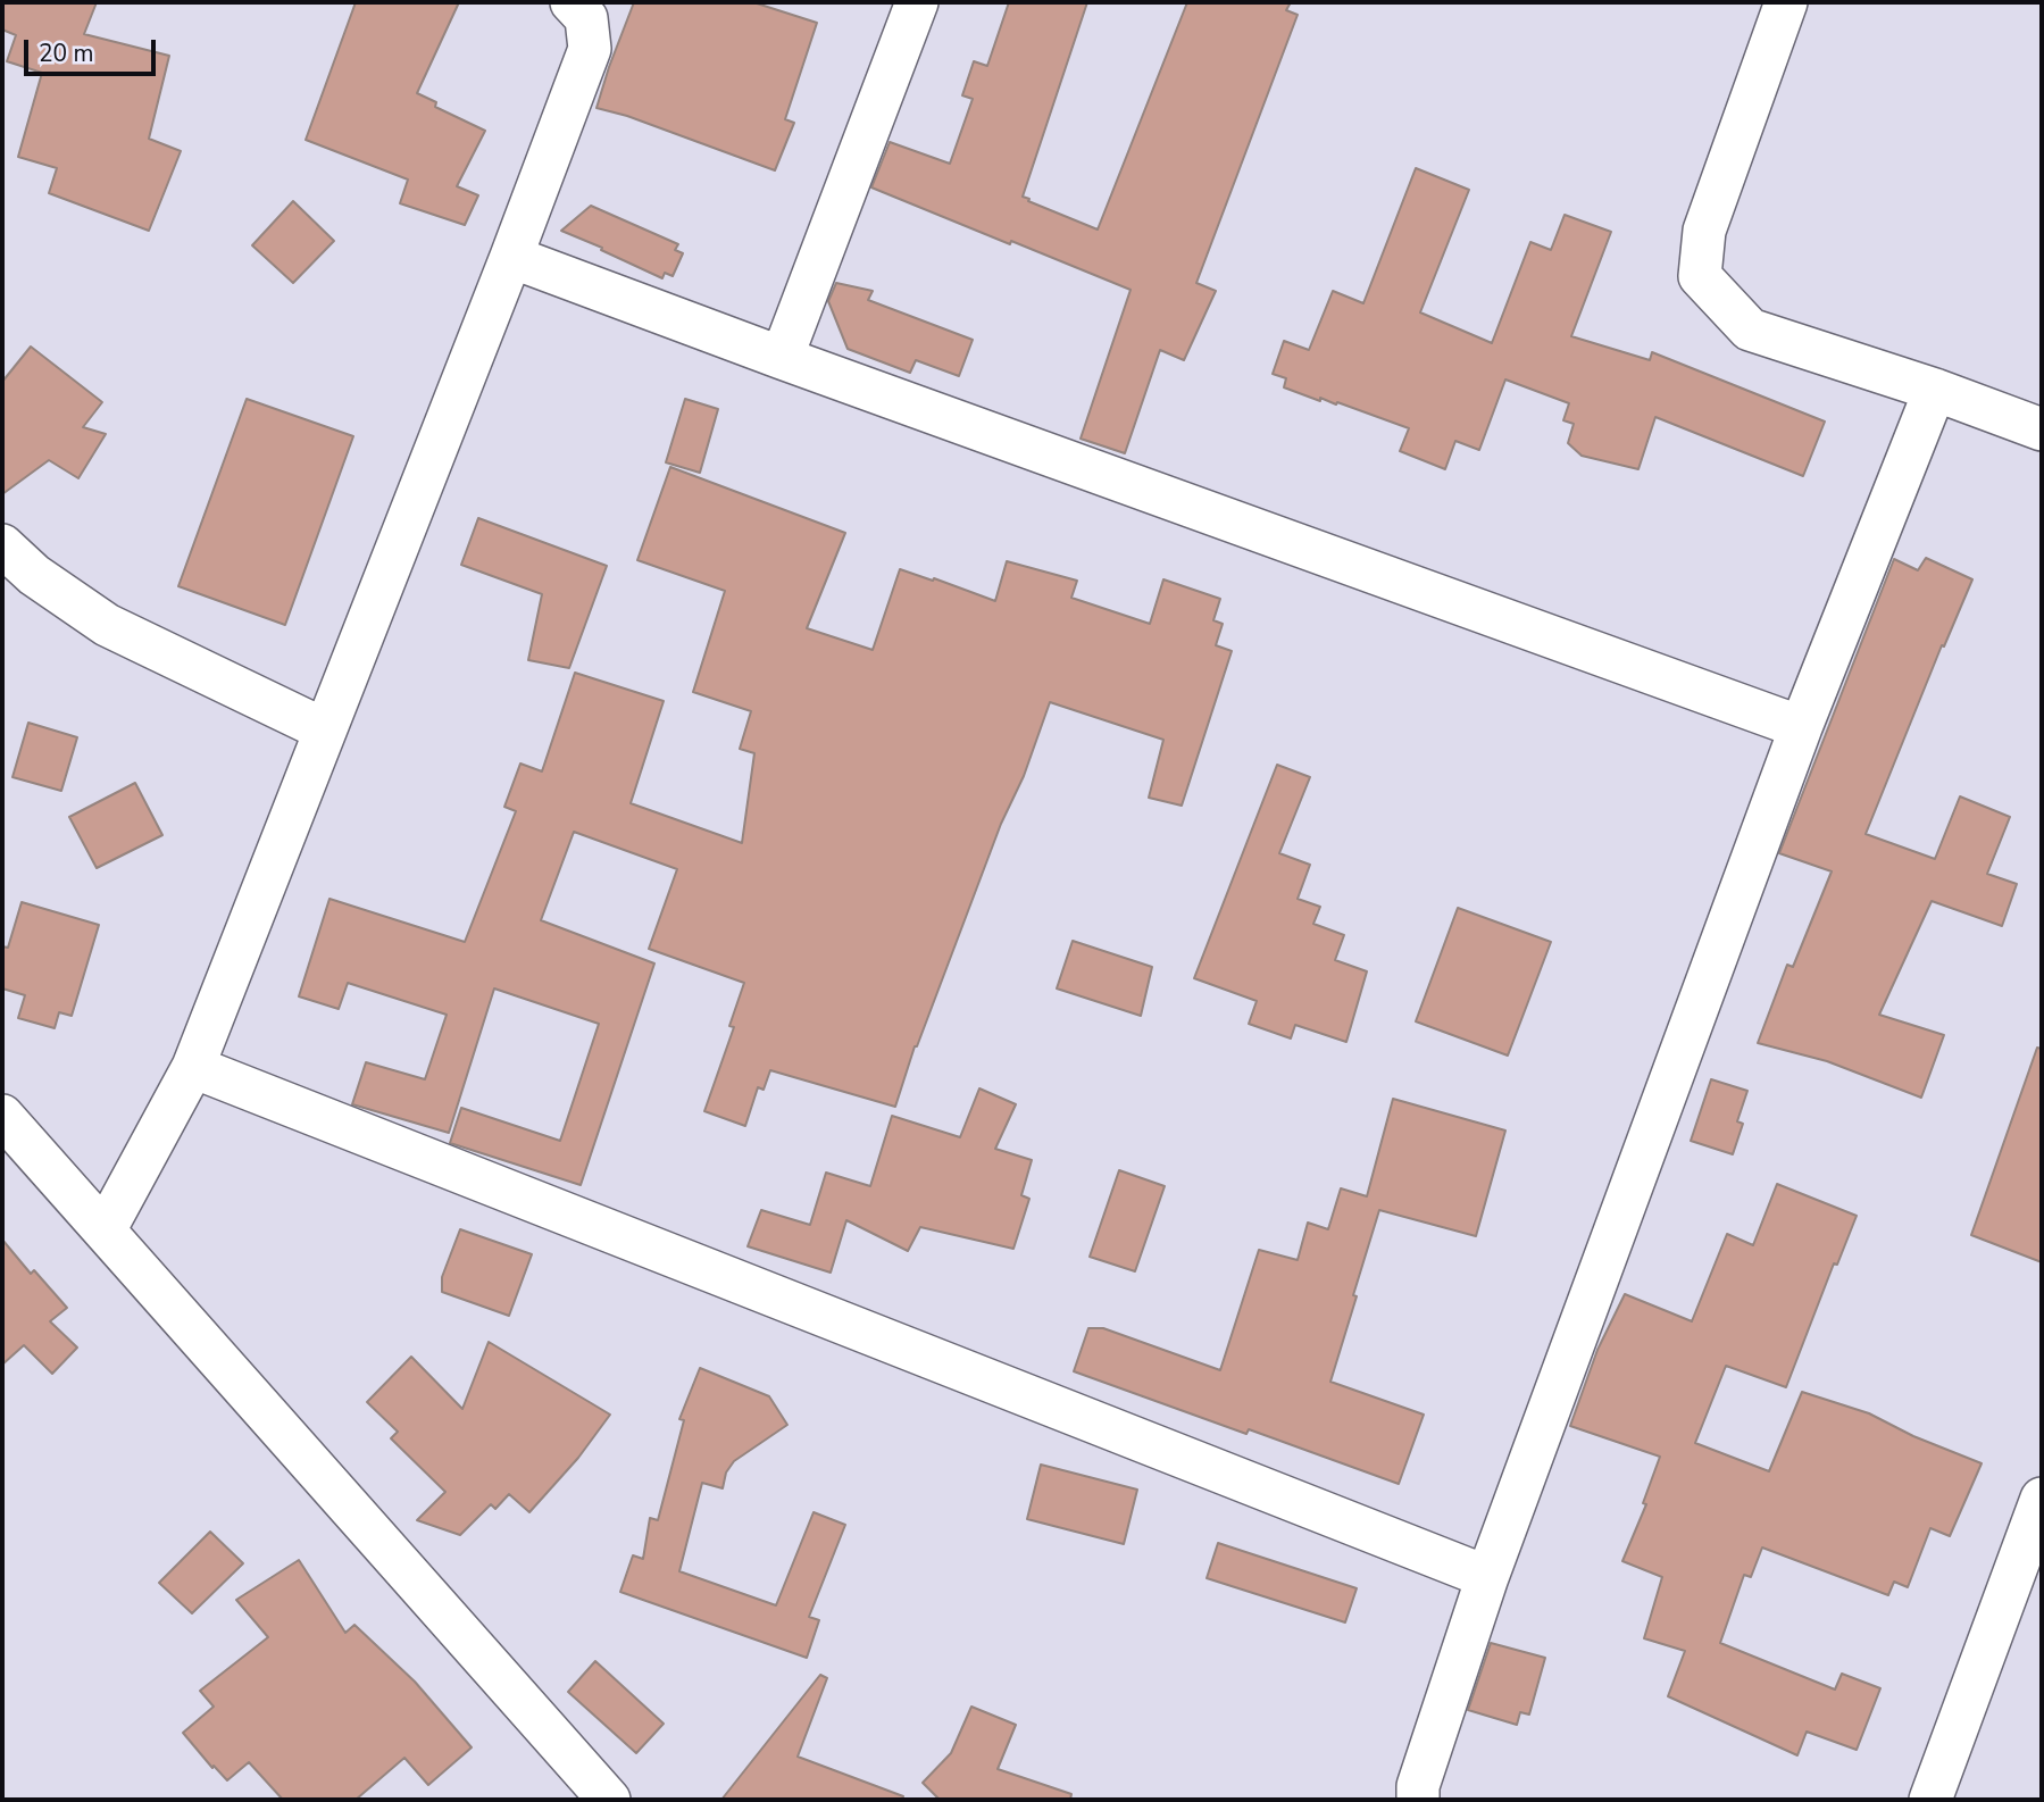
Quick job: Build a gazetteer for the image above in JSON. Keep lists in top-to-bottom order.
{
  "scale_bar": "20 m"
}
